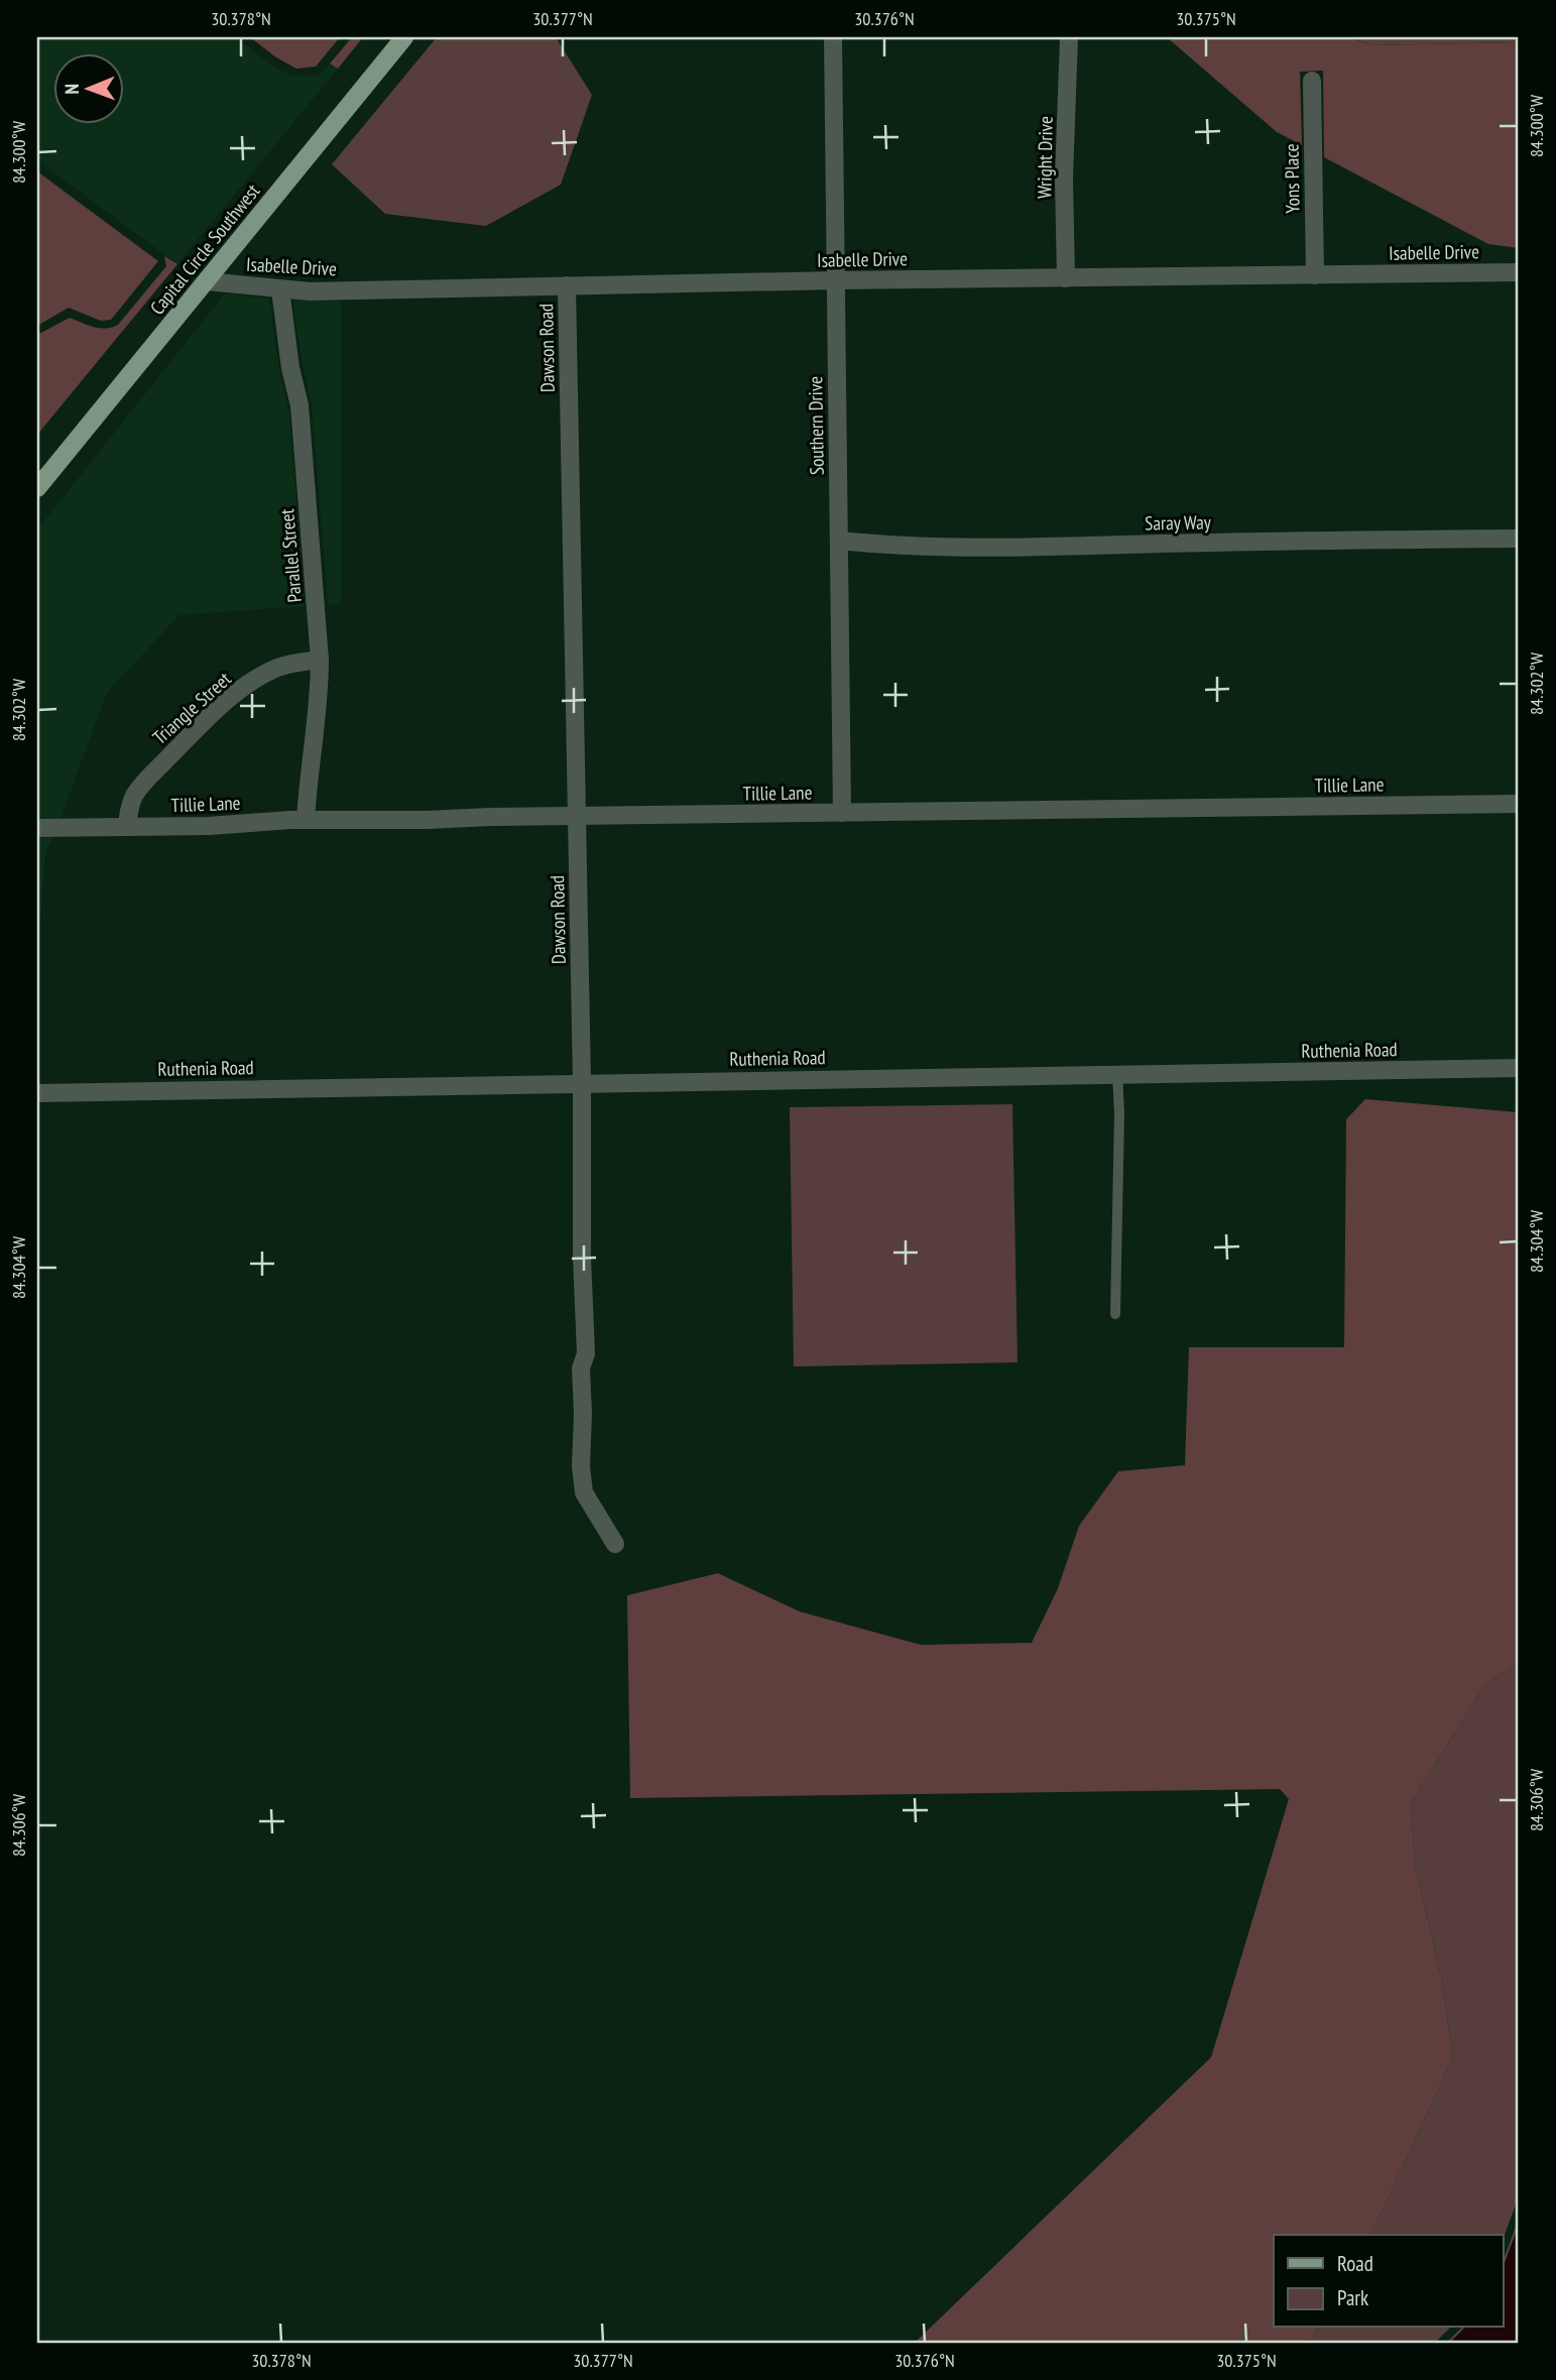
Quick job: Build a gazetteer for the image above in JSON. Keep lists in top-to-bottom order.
{
  "streets": {
    "main road": ["Capital Circle Southwest"],
    "street": [
      "Wright Drive",
      "Yons Place",
      "Isabelle Drive",
      "Dawson Road",
      "Southern Drive",
      "Saray Way",
      "Parallel Street",
      "Triangle Street",
      "Tillie Lane",
      "Ruthenia Road"
    ]
  },
  "crossings": [
    ["Wright Drive", "Isabelle Drive"],
    ["Yons Place", "Isabelle Drive"],
    ["Capital Circle Southwest", "Isabelle Drive"],
    ["Isabelle Drive", "Dawson Road"],
    ["Isabelle Drive", "Southern Drive"],
    ["Isabelle Drive", "Parallel Street"],
    ["Dawson Road", "Tillie Lane"],
    ["Dawson Road", "Ruthenia Road"],
    ["Southern Drive", "Saray Way"],
    ["Southern Drive", "Tillie Lane"],
    ["Parallel Street", "Triangle Street"],
    ["Parallel Street", "Tillie Lane"],
    ["Triangle Street", "Tillie Lane"]
  ],
  "legend": ["Road", "Park"],
  "north": "left",
  "coordinates": [
    "30.378°N",
    "30.377°N",
    "30.376°N",
    "30.375°N",
    "84.300°W",
    "84.302°W",
    "84.304°W",
    "84.306°W"
  ]
}
